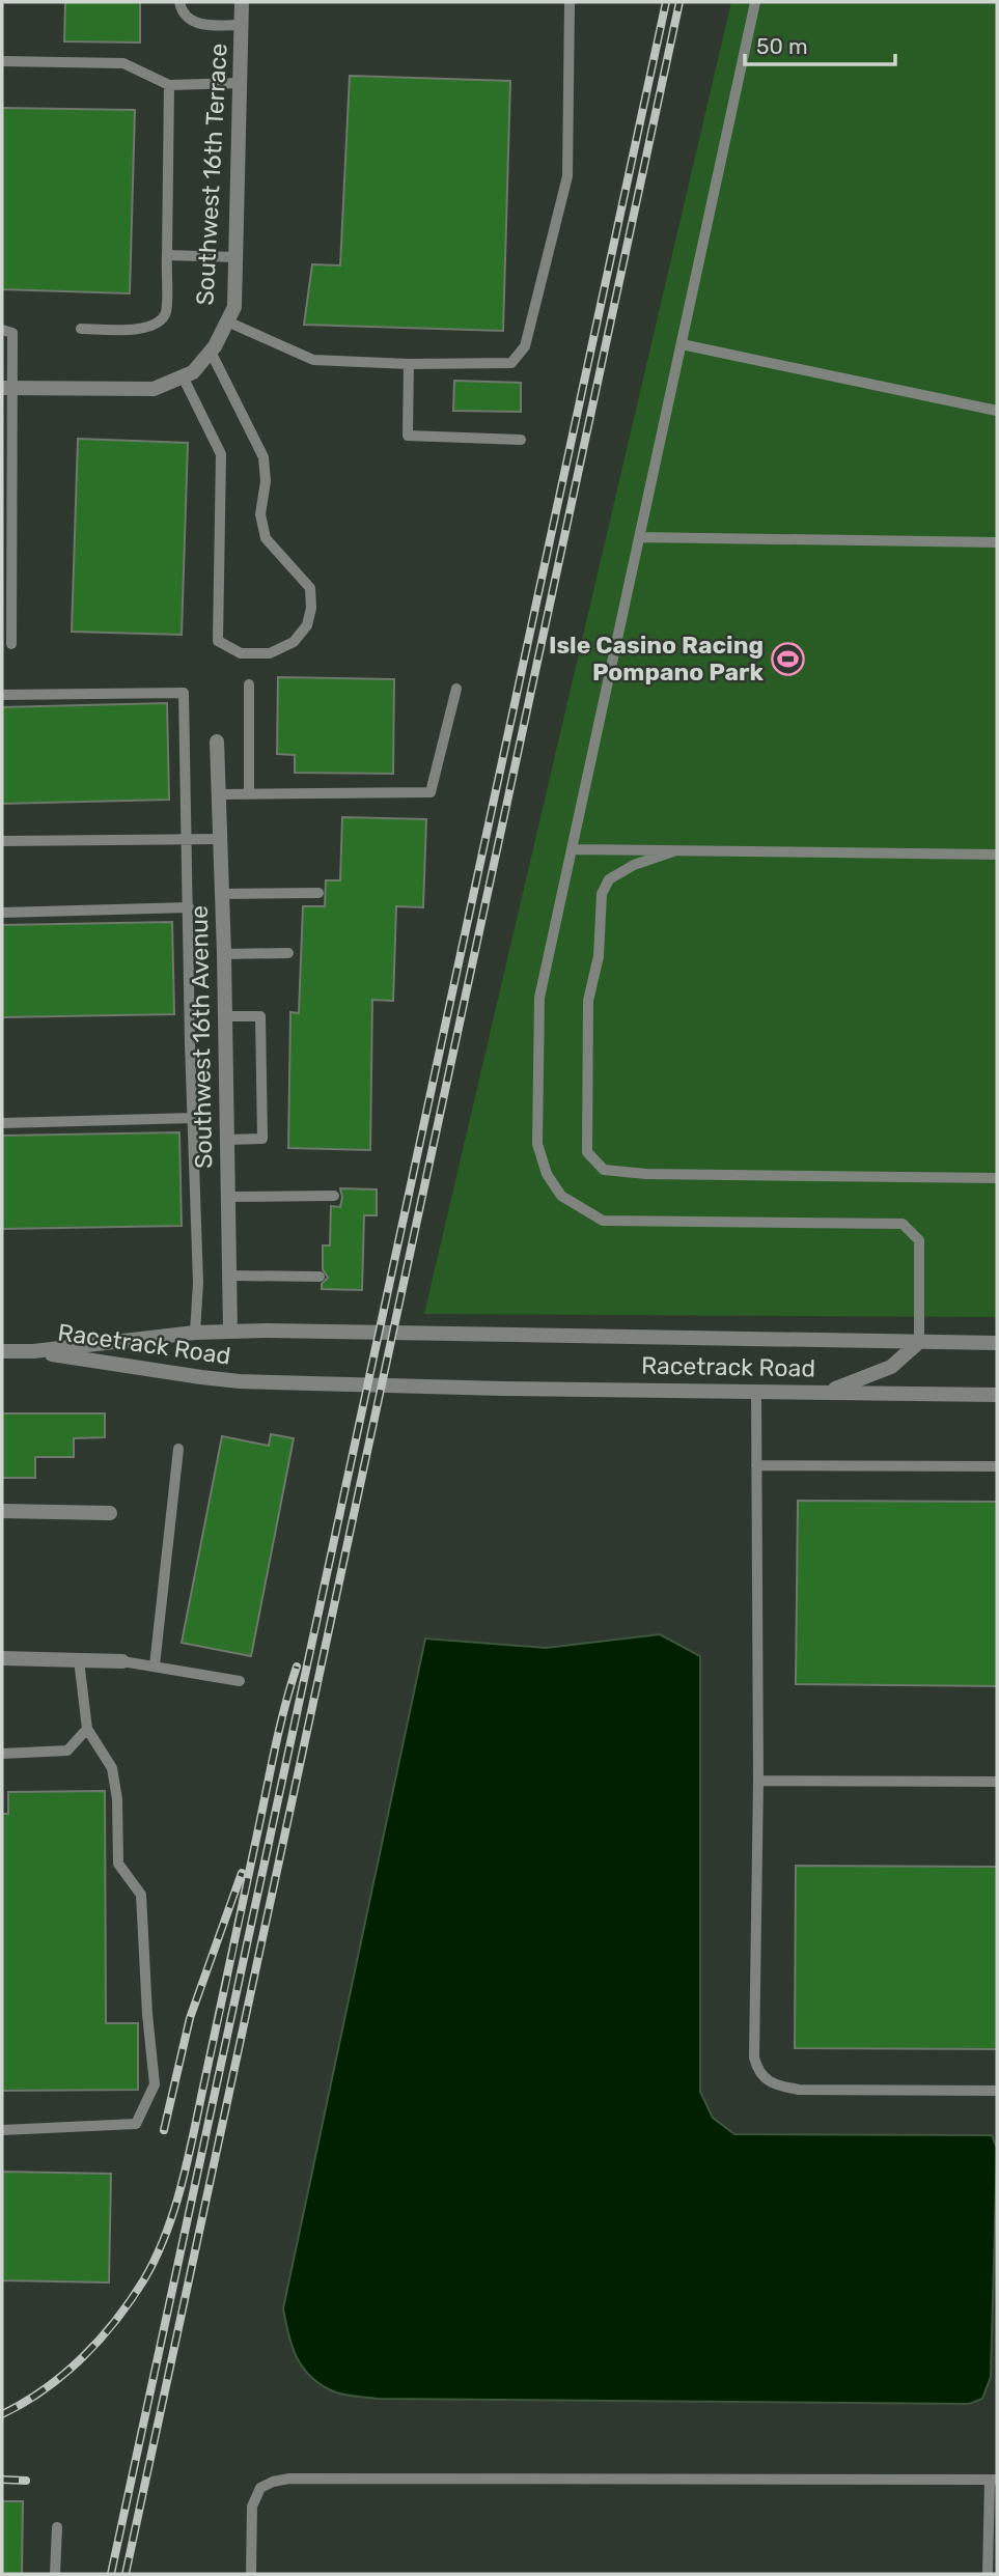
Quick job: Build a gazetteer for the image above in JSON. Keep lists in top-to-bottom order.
{
  "streets": {
    "street": ["Southwest 16th Terrace", "Southwest 16th Avenue", "Racetrack Road"]
  },
  "crossings": [
    ["Southwest 16th Avenue", "Racetrack Road"]
  ],
  "places": {
    "sports": ["Isle Casino Racing Pompano Park"]
  },
  "scale_bar": "50 m"
}
